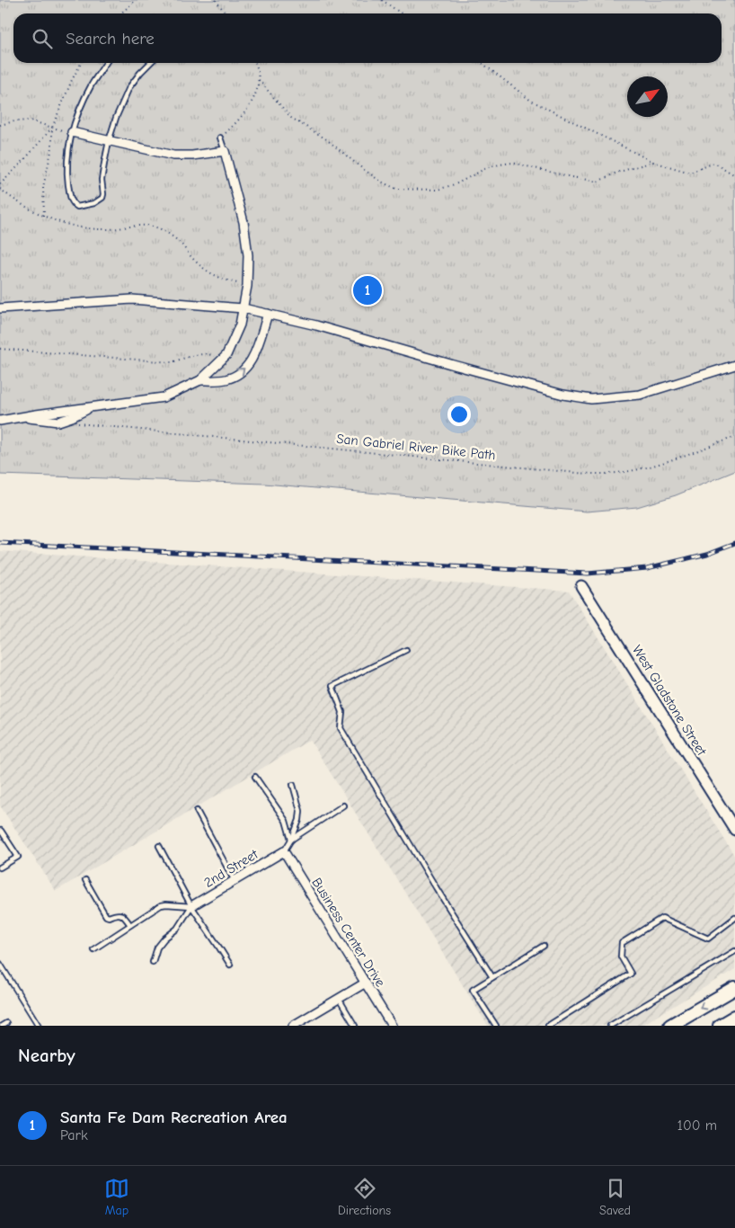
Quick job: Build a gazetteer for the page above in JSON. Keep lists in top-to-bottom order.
{
  "streets": {
    "street": ["West Gladstone Street", "2nd Street", "Business Center Drive"],
    "path": ["San Gabriel River Bike Path"]
  },
  "crossings": [
    ["2nd Street", "Business Center Drive"]
  ],
  "north": "top right",
  "page": {
    "search": "Search here",
    "pins": "1",
    "heading": "Nearby",
    "list": [
      {
        "mark": "1",
        "name": "Santa Fe Dam Recreation Area",
        "note": "Park",
        "value": "100 m"
      }
    ],
    "nav": ["Map", "Directions", "Saved"]
  }
}
